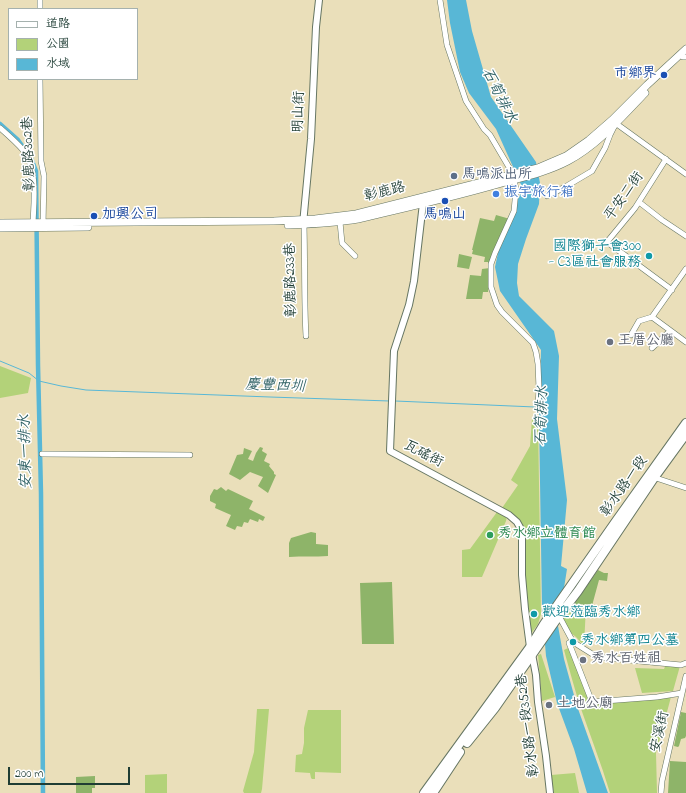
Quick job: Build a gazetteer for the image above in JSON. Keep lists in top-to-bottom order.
{
  "streets": {
    "main road": ["彰鹿路", "彰水路一段"],
    "street": [
      "明山街",
      "彰鹿路302巷",
      "平安二街",
      "彰鹿路233巷",
      "瓦磘街",
      "彰水路一段352巷",
      "安溪街"
    ]
  },
  "crossings": [
    ["明山街", "彰鹿路"],
    ["明山街", "彰鹿路233巷"],
    ["彰鹿路302巷", "彰鹿路"],
    ["彰鹿路", "彰鹿路233巷"],
    ["彰鹿路", "瓦磘街"],
    ["瓦磘街", "彰水路一段352巷"]
  ],
  "water": ["石筍排水", "慶豐西圳", "安東一排水"],
  "places": [
    "市鄉界",
    "馬鳴派出所",
    "振宇旅行箱",
    "馬鳴山",
    "加興公司",
    "國際獅子會300 - C3區社會服務",
    "王厝公廳",
    "秀水鄉立體育館",
    "歡迎蒞臨秀水鄉",
    "秀水鄉第四公墓",
    "秀水百姓祖",
    "土地公廟"
  ],
  "legend": ["道路", "公園", "水域"],
  "scale_bar": "200 m"
}
